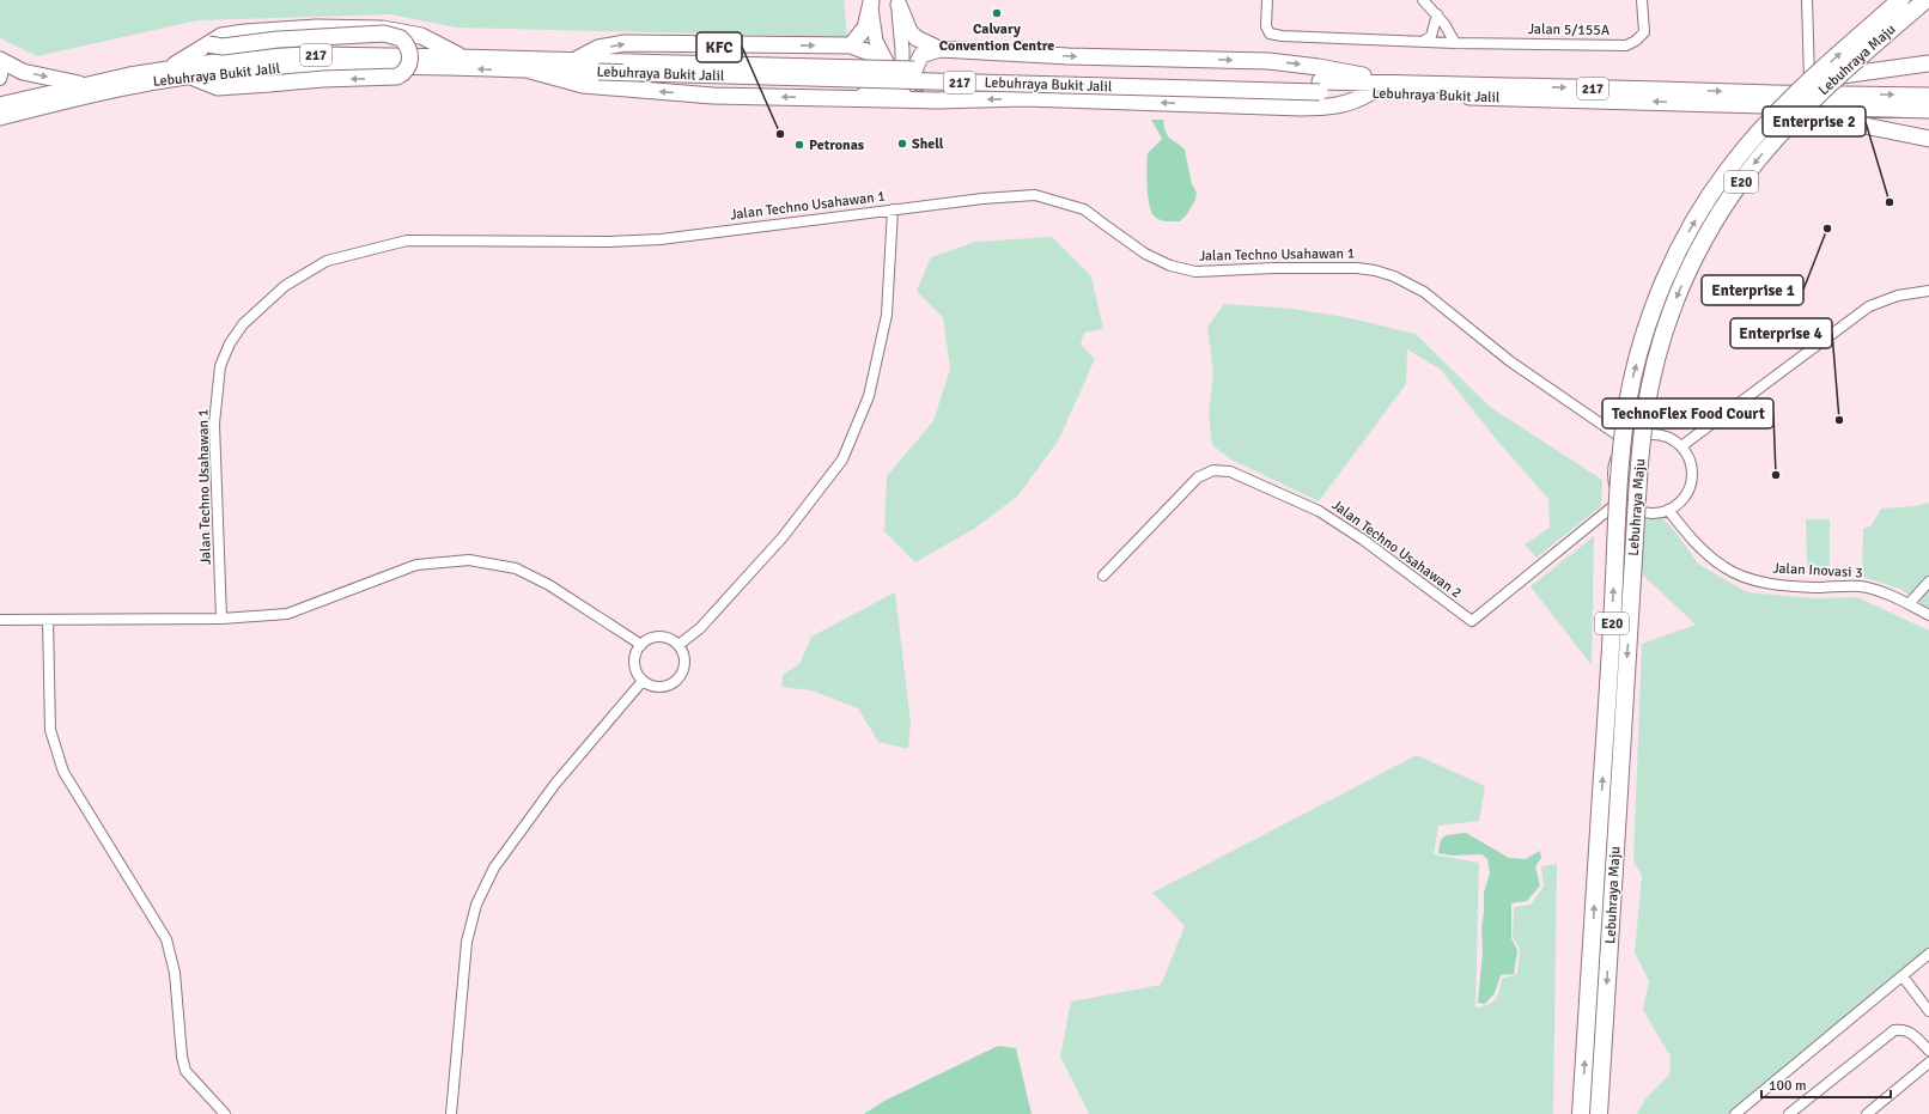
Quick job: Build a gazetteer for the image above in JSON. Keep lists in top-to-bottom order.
{
  "streets": {
    "highway": [
      "217",
      "Lebuhraya Maju",
      "Lebuhraya Bukit Jalil",
      "E20"
    ],
    "street": [
      "Jalan 5/155A",
      "Jalan Techno Usahawan 1",
      "Jalan Techno Usahawan 2",
      "Jalan Inovasi 3"
    ]
  },
  "crossings": [
    ["Jalan Techno Usahawan 1", "Jalan Techno Usahawan 2"],
    ["Jalan Techno Usahawan 1", "Jalan Inovasi 3"],
    ["Jalan Techno Usahawan 2", "Jalan Inovasi 3"]
  ],
  "places": [
    "Calvary Convention Centre",
    "KFC",
    "Shell",
    "Petronas",
    "Enterprise 2",
    "Enterprise 1",
    "Enterprise 4",
    "TechnoFlex Food Court"
  ],
  "scale_bar": "100 m"
}
